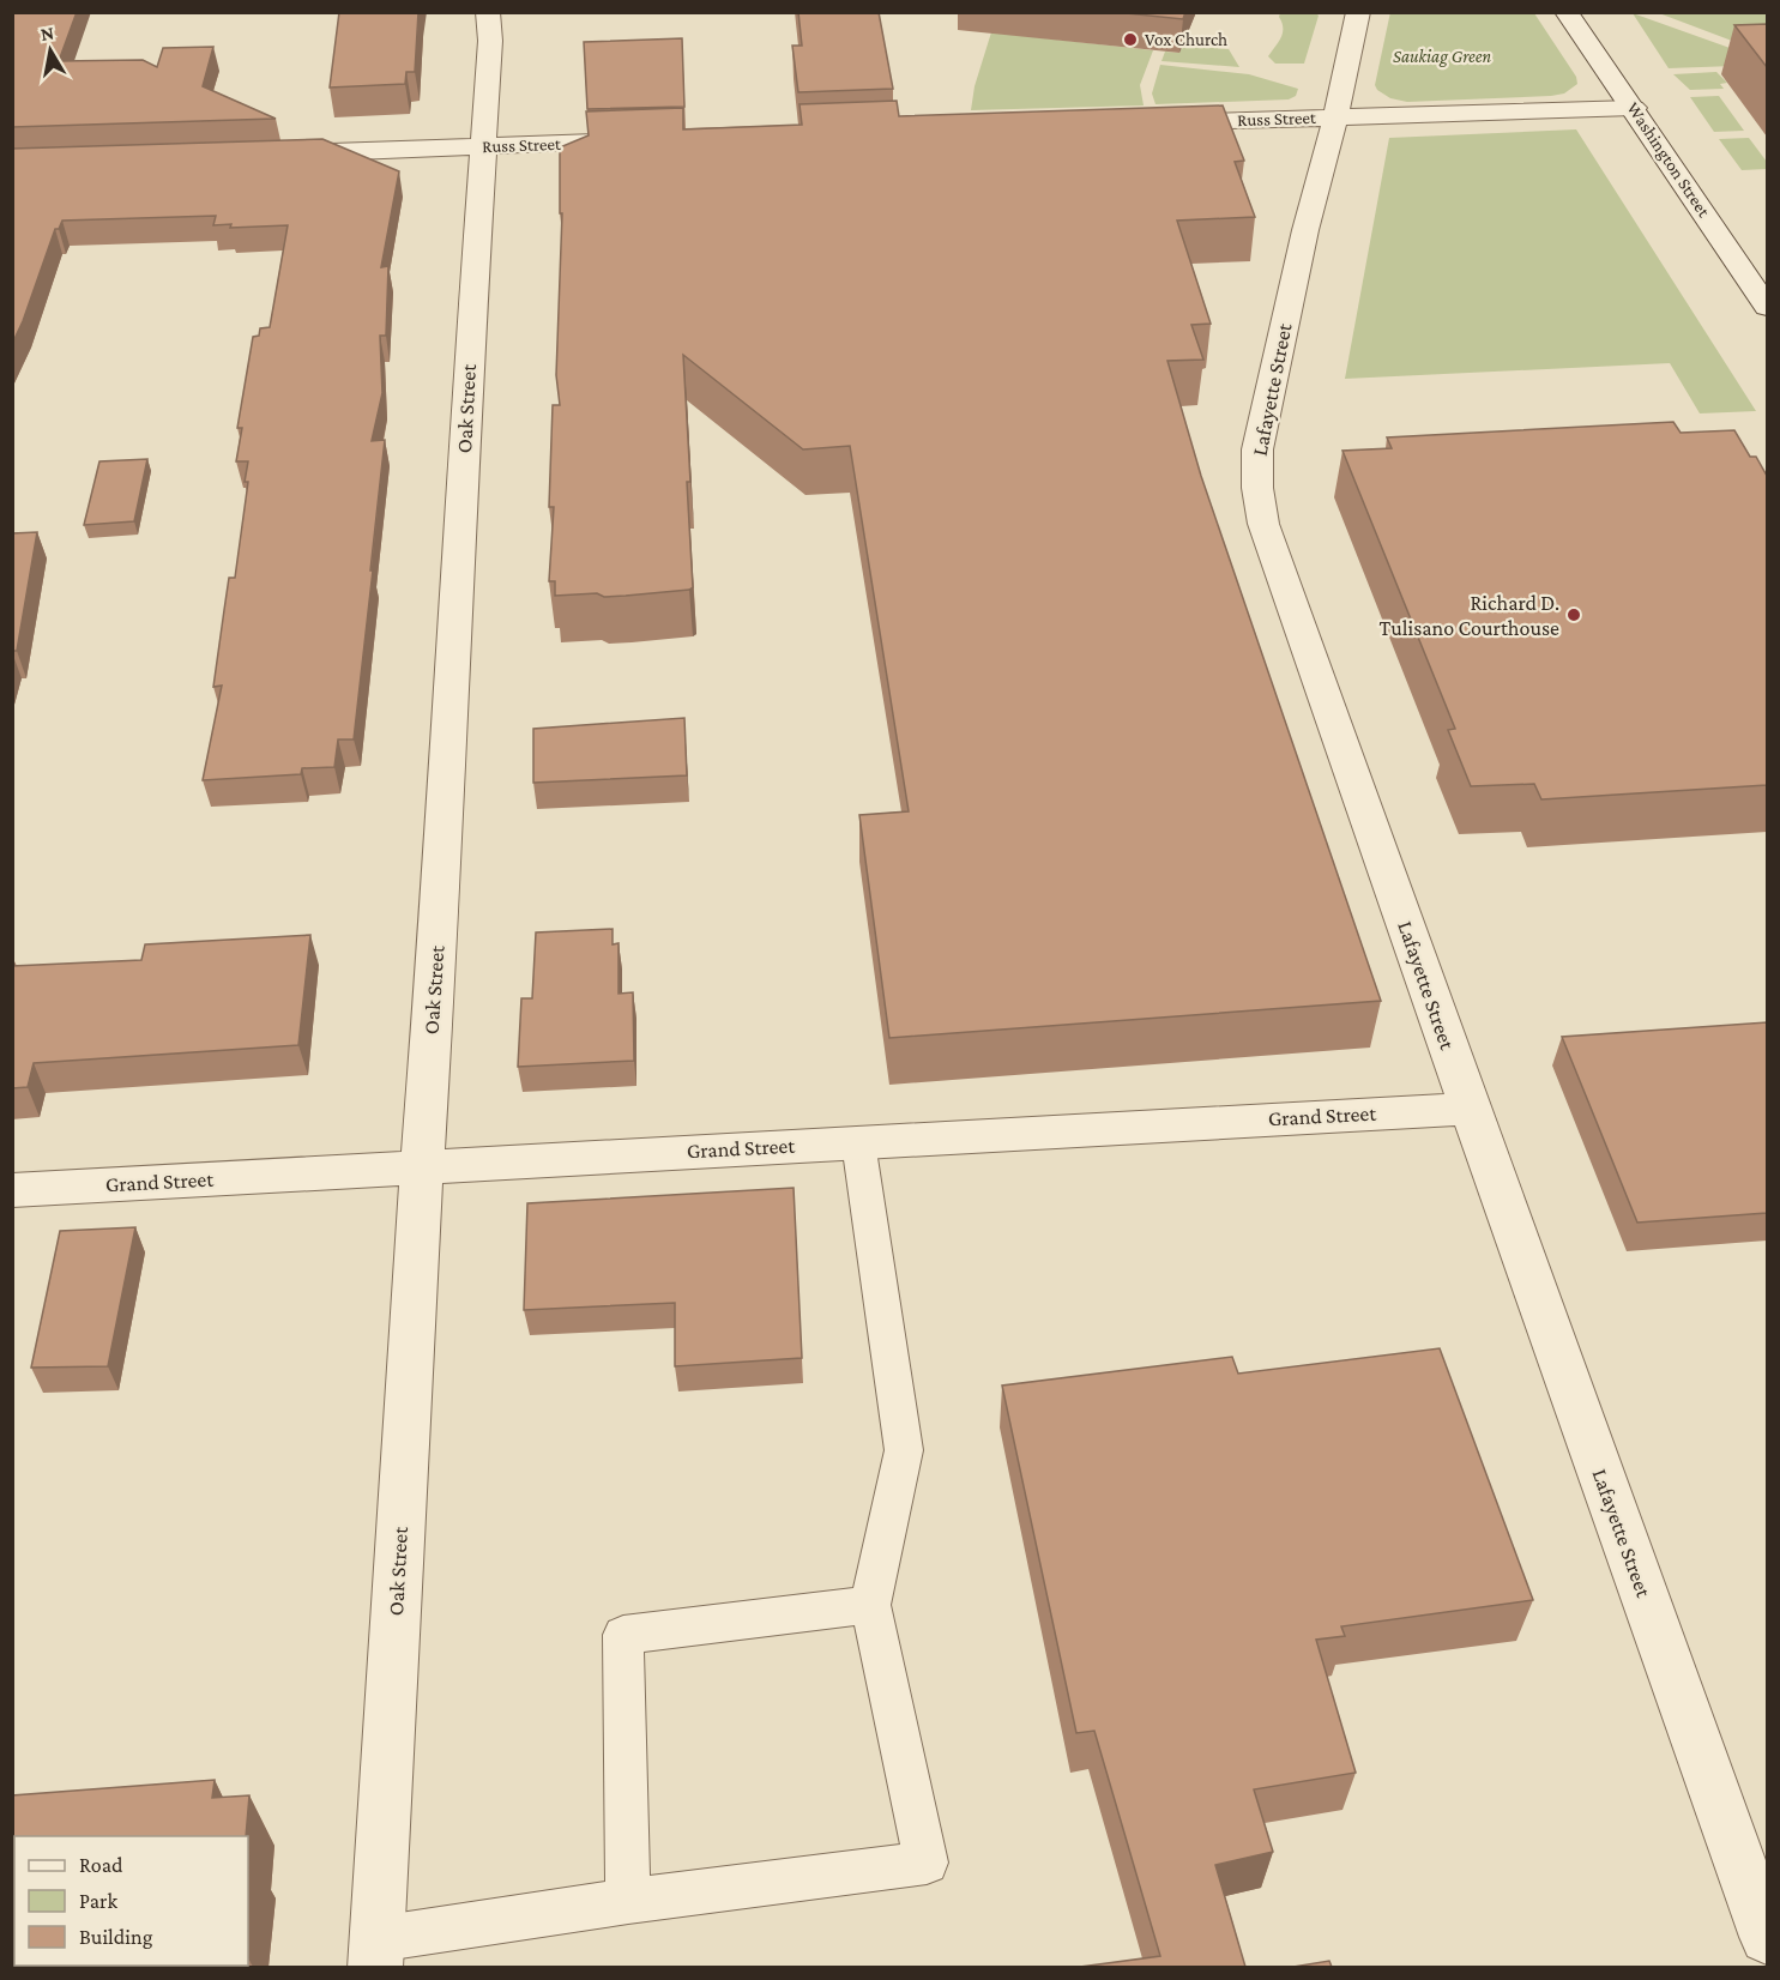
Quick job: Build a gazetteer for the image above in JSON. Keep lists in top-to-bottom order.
{
  "streets": {
    "street": [
      "Russ Street",
      "Washington Street",
      "Lafayette Street",
      "Oak Street",
      "Grand Street"
    ]
  },
  "crossings": [
    ["Russ Street", "Washington Street"],
    ["Russ Street", "Lafayette Street"],
    ["Russ Street", "Oak Street"],
    ["Lafayette Street", "Grand Street"],
    ["Oak Street", "Grand Street"]
  ],
  "parks": ["Saukiag Green"],
  "places": ["Vox Church", "Richard D. Tulisano Courthouse"],
  "legend": ["Road", "Park", "Building"],
  "north": "top"
}
